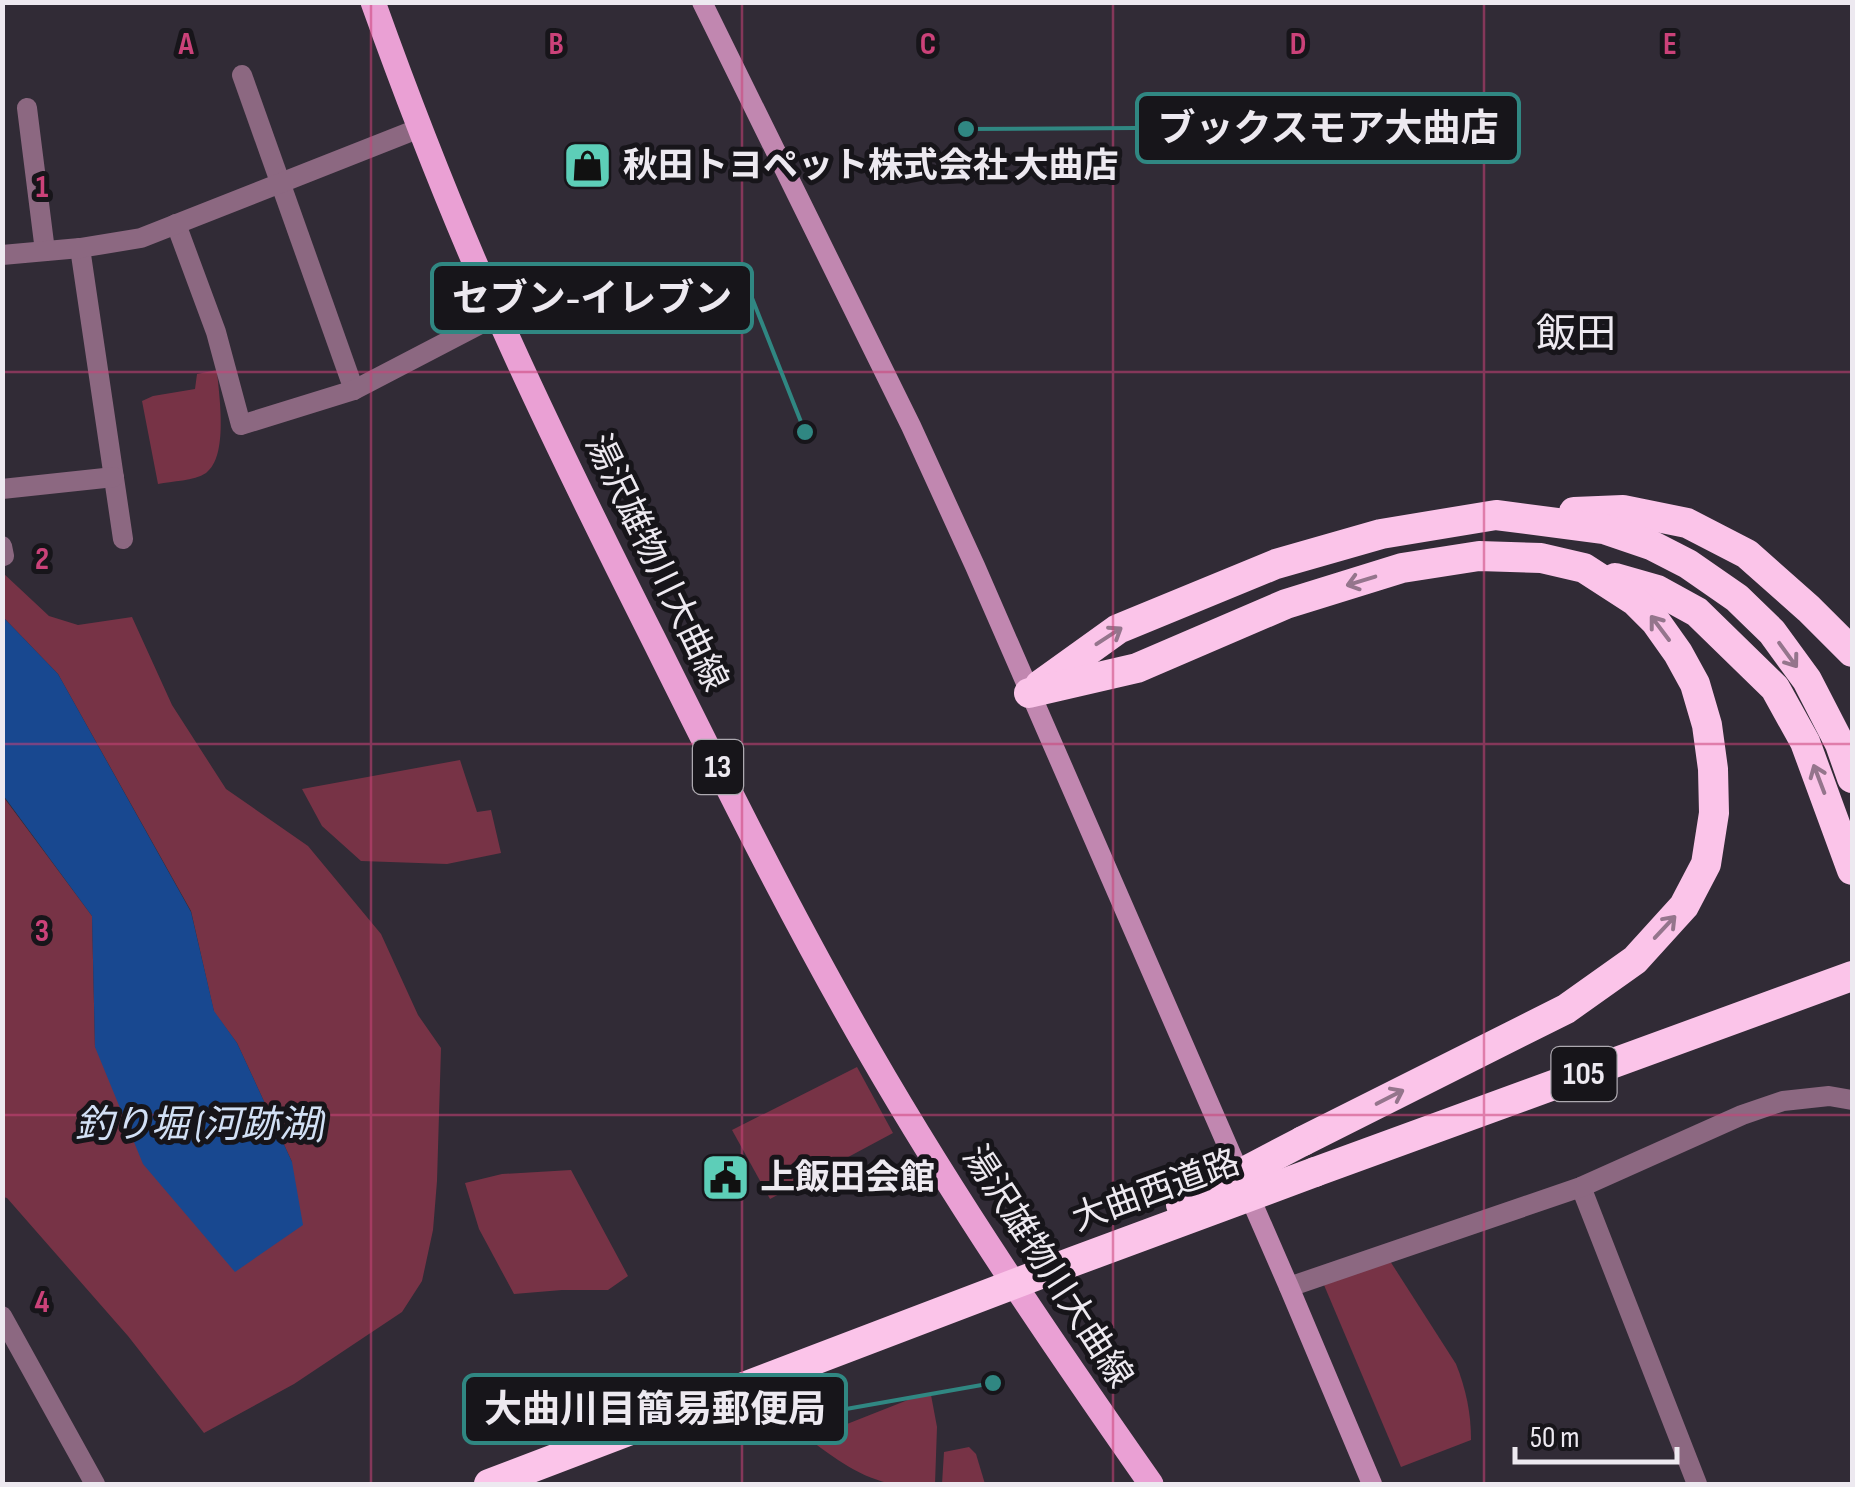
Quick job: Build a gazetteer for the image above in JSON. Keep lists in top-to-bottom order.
{
  "streets": {
    "highway": ["105", "大曲西道路"],
    "main road": ["湯沢雄物川大曲線", "13"]
  },
  "districts": ["飯田"],
  "water": ["釣り堀 (河跡湖)"],
  "places": {
    "other": ["ブックスモア大曲店", "セブン-イレブン", "大曲川目簡易郵便局"],
    "shop": ["秋田トヨペット株式会社 大曲店"],
    "public building": ["上飯田会館"]
  },
  "scale_bar": "50 m",
  "grid": {
    "columns": [
      "A",
      "B",
      "C",
      "D",
      "E"
    ],
    "rows": [
      "1",
      "2",
      "3",
      "4"
    ]
  }
}
